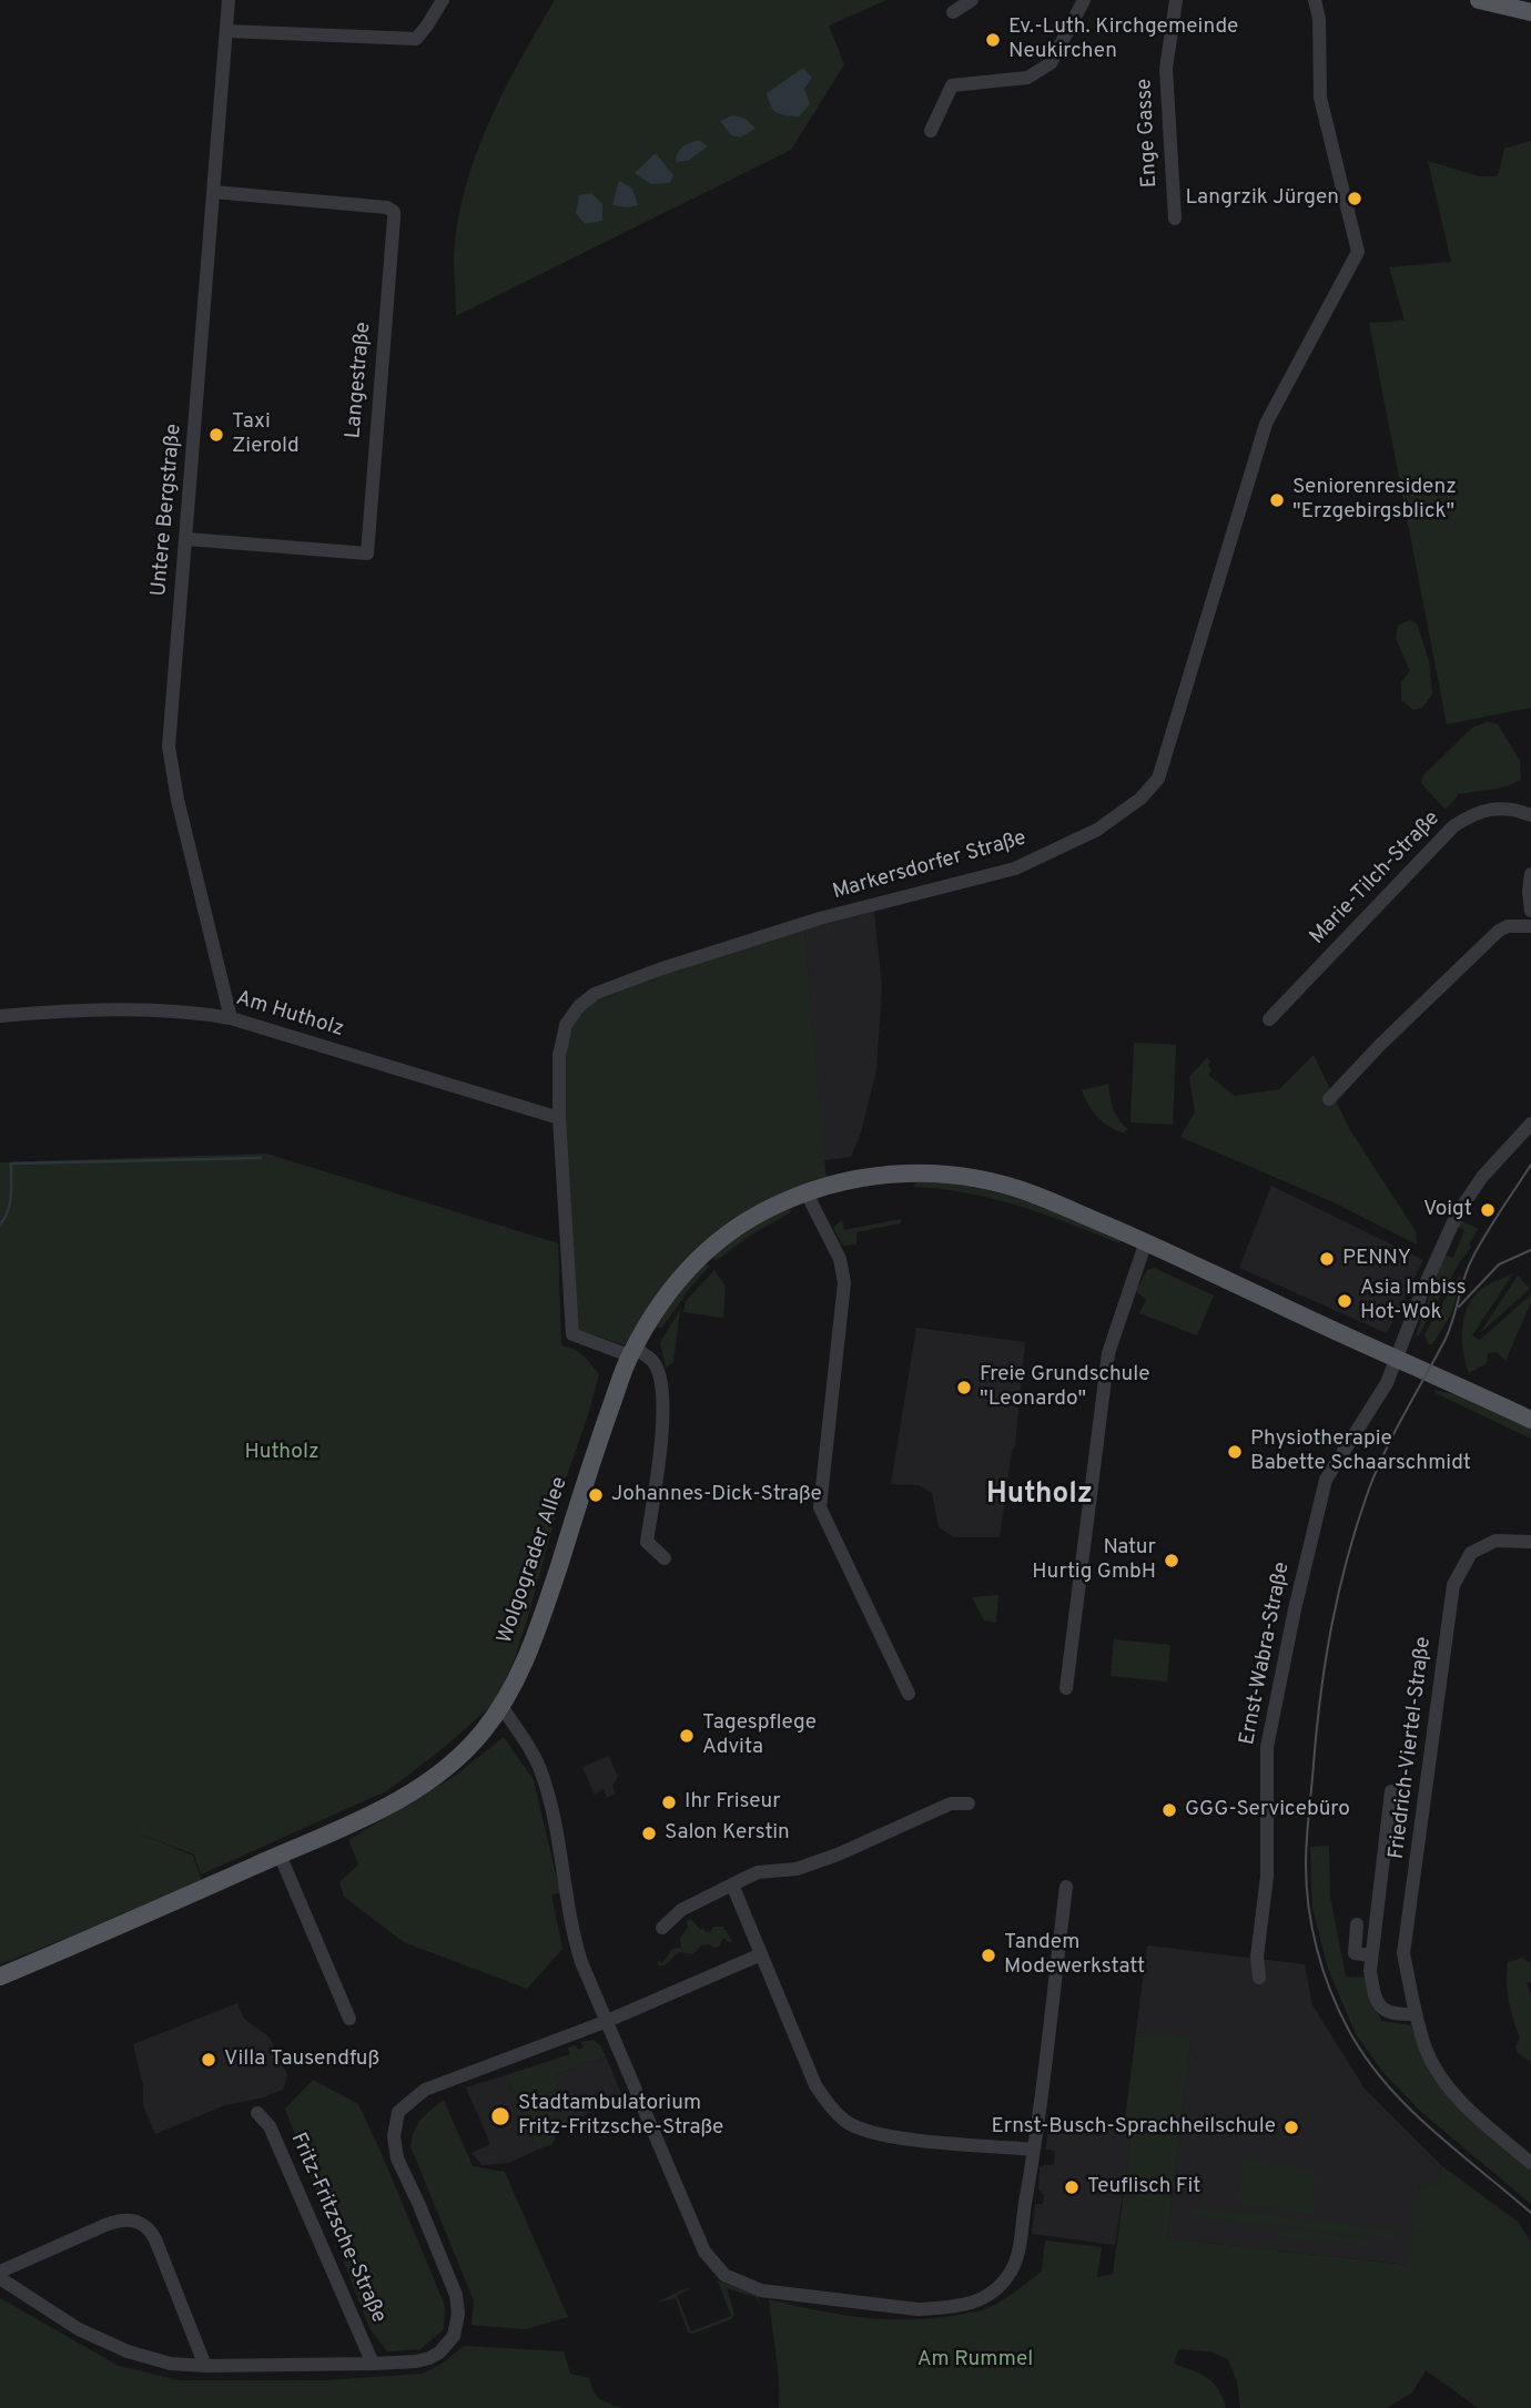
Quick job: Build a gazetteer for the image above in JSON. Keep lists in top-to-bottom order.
{
  "streets": {
    "main road": ["Wolgograder Allee"],
    "street": [
      "Enge Gasse",
      "Langestraße",
      "Untere Bergstraße",
      "Markersdorfer Straße",
      "Marie-Tilch-Straße",
      "Am Hutholz",
      "Ernst-Wabra-Straße",
      "Friedrich-Viertel-Straße",
      "Fritz-Fritzsche-Straße"
    ]
  },
  "crossings": [
    ["Langestraße", "Untere Bergstraße"],
    ["Untere Bergstraße", "Am Hutholz"],
    ["Markersdorfer Straße", "Am Hutholz"],
    ["Markersdorfer Straße", "Wolgograder Allee"],
    ["Wolgograder Allee", "Ernst-Wabra-Straße"]
  ],
  "districts": ["Hutholz"],
  "parks": ["Hutholz", "Am Rummel"],
  "places": [
    "Ev.-Luth. Kirchgemeinde Neukirchen",
    "Langrzik Jürgen",
    "Taxi Zierold",
    "Seniorenresidenz \"Erzgebirgsblick\"",
    "Voigt",
    "PENNY",
    "Asia Imbiss Hot-Wok",
    "Freie Grundschule \"Leonardo\"",
    "Physiotherapie Babette Schaarschmidt",
    "Johannes-Dick-Straße",
    "Natur Hurtig GmbH",
    "Tagespflege Advita",
    "Ihr Friseur",
    "GGG-Servicebüro",
    "Salon Kerstin",
    "Tandem Modewerkstatt",
    "Villa Tausendfuß",
    "Stadtambulatorium Fritz-Fritzsche-Straße",
    "Ernst-Busch-Sprachheilschule",
    "Teuflisch Fit"
  ]
}
